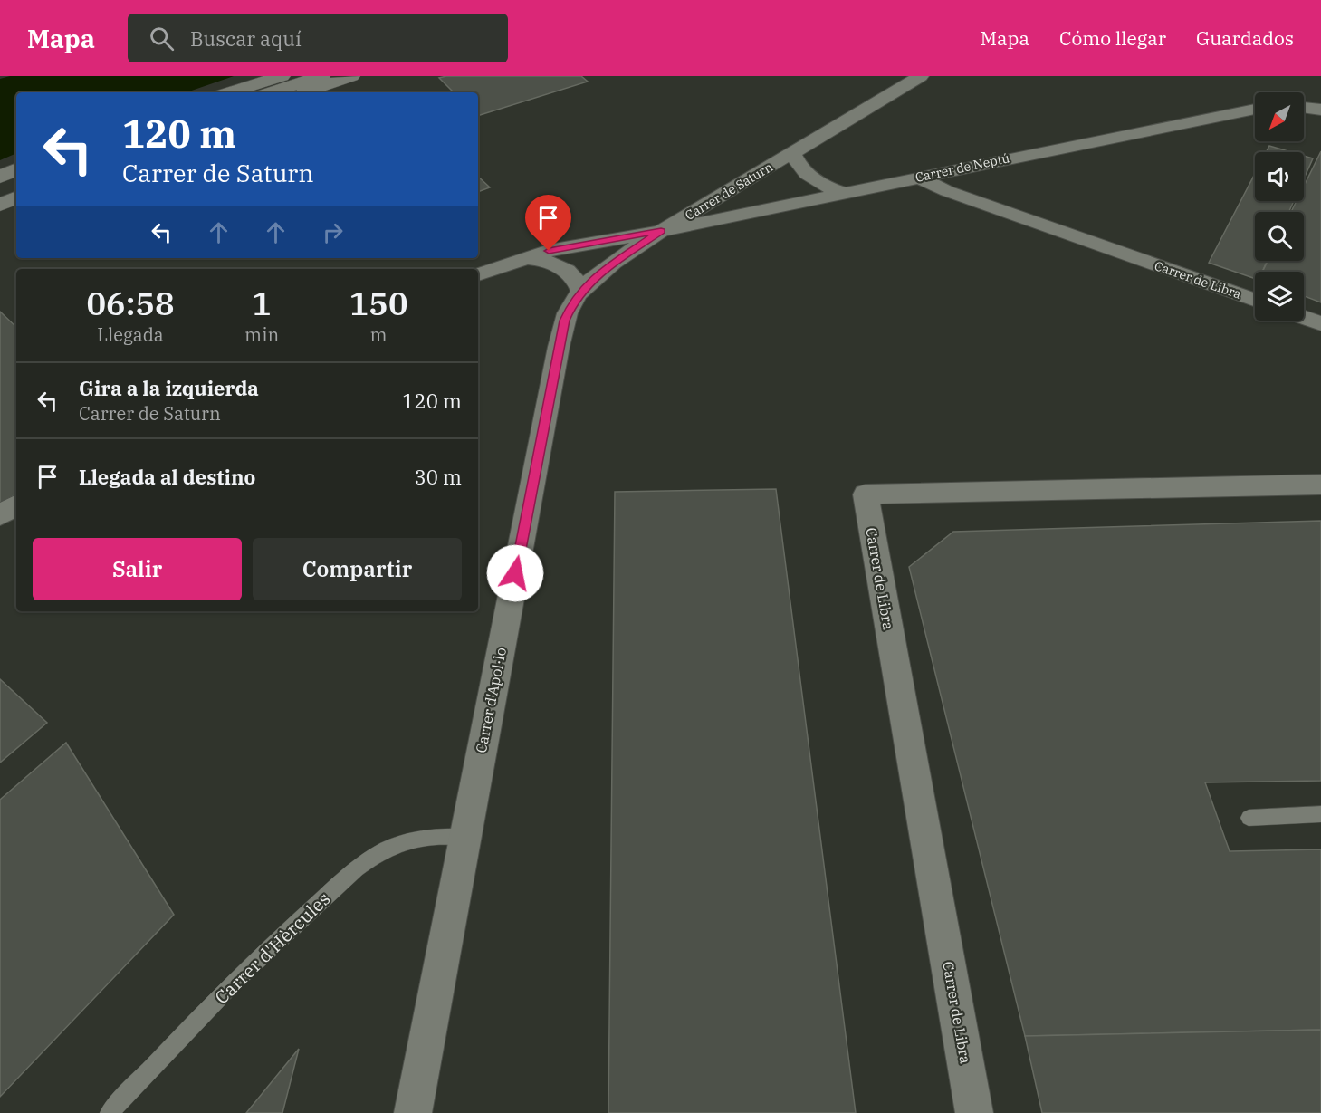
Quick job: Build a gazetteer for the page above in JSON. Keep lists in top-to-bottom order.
{
  "streets": {
    "street": [
      "Carrer de Neptú",
      "Carrer de Saturn",
      "Carrer de Libra",
      "Carrer d'Apol·lo"
    ],
    "lane": ["Carrer d'Hèrcules"]
  },
  "crossings": [
    ["Carrer de Neptú", "Carrer de Saturn"],
    ["Carrer de Neptú", "Carrer de Libra"],
    ["Carrer de Neptú", "Carrer d'Apol·lo"],
    ["Carrer de Saturn", "Carrer d'Apol·lo"],
    ["Carrer d'Apol·lo", "Carrer d'Hèrcules"]
  ],
  "north": "bottom left",
  "page": {
    "header": "Mapa",
    "search": "Buscar aquí",
    "nav": ["Mapa", "Cómo llegar", "Guardados"],
    "turn": ["120 m", "Carrer de Saturn"],
    "eta": [
      "06:58",
      "Llegada",
      "1",
      "min",
      "150",
      "m"
    ],
    "list": [
      {
        "name": "Gira a la izquierda",
        "note": "Carrer de Saturn",
        "value": "120 m"
      },
      {
        "name": "Llegada al destino",
        "value": "30 m"
      }
    ],
    "buttons": ["Salir", "Compartir"]
  }
}
